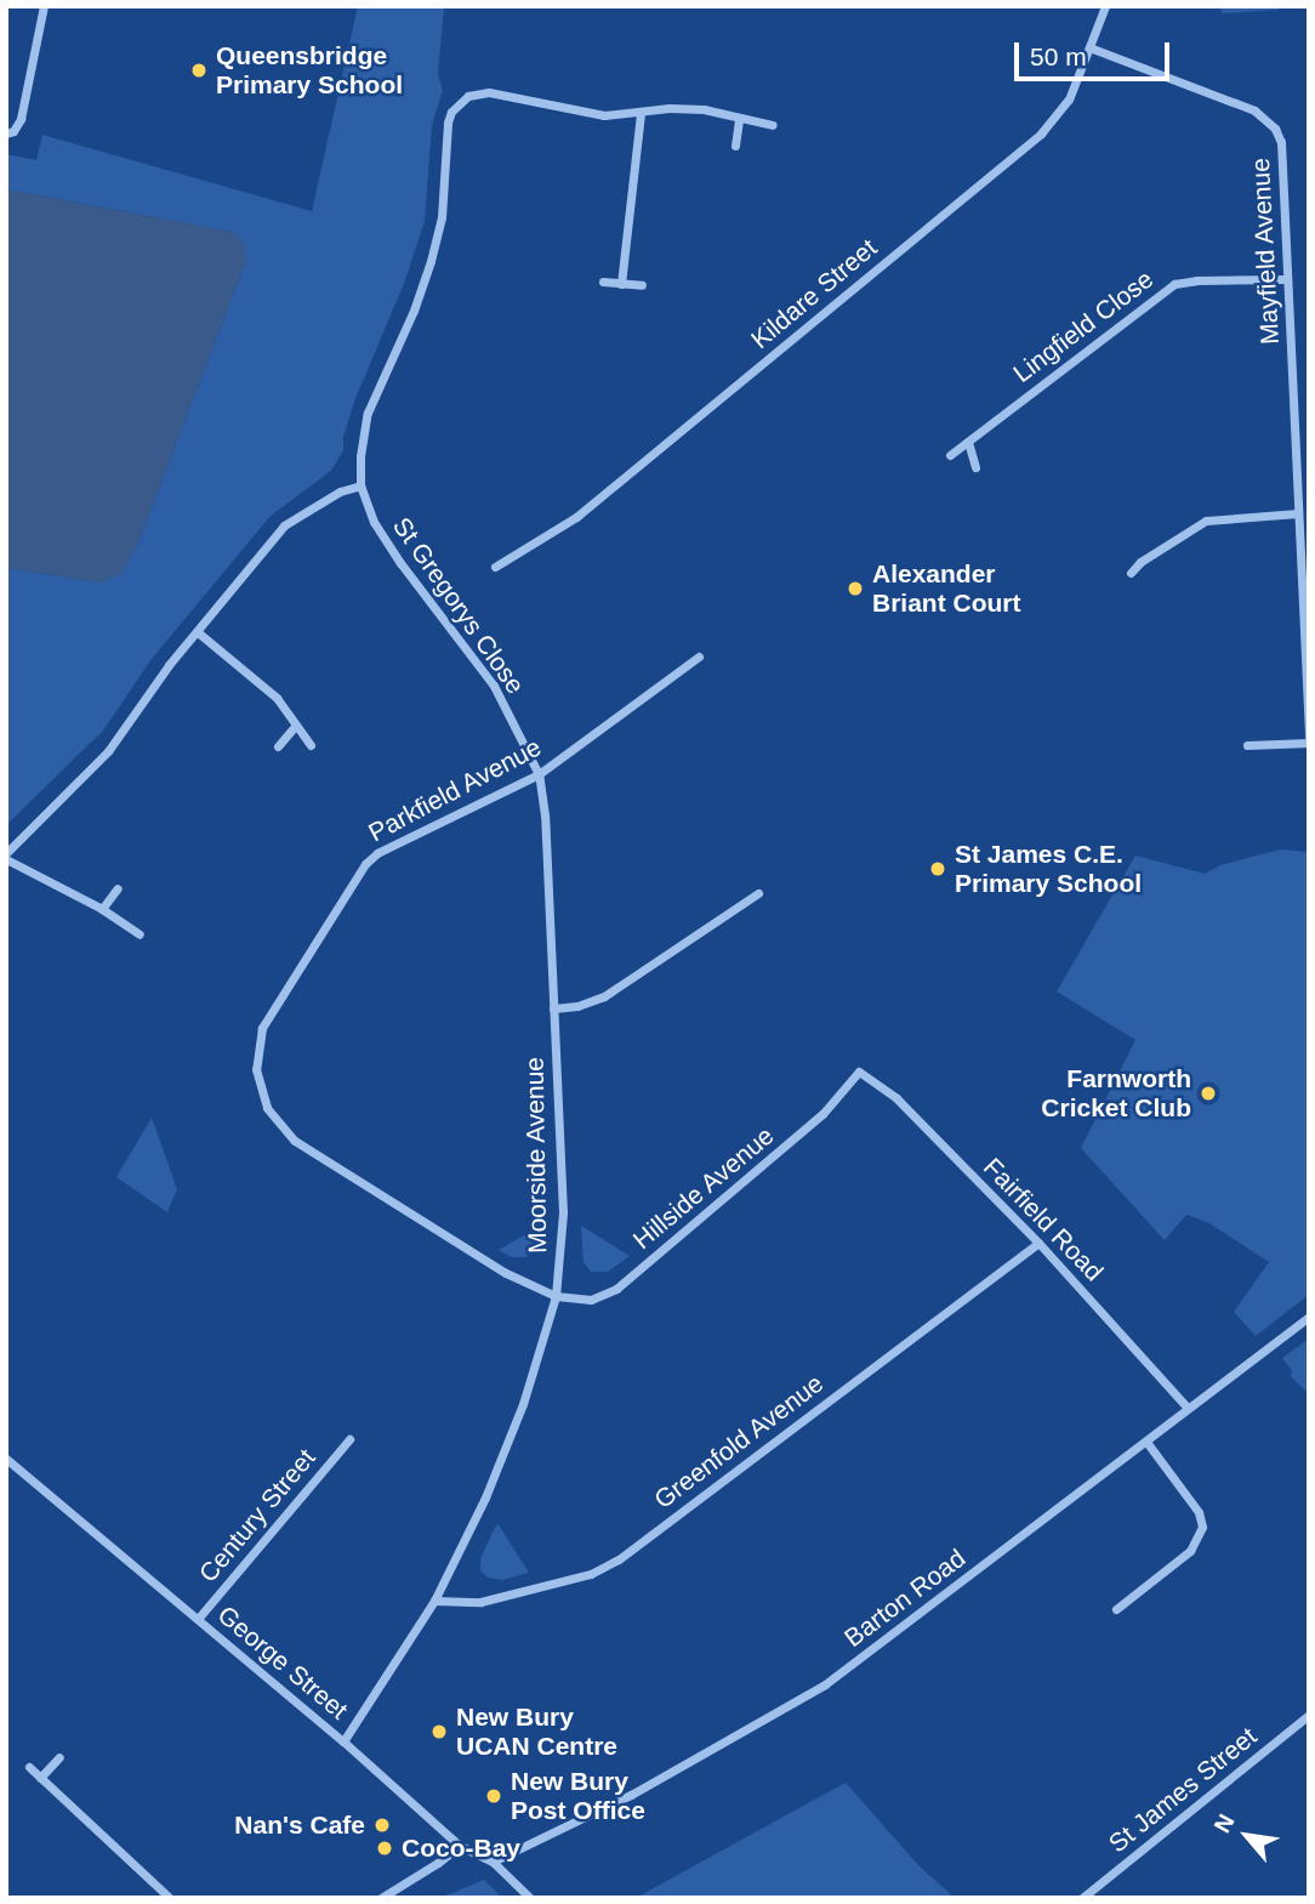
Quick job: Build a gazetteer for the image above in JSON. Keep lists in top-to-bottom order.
{
  "streets": {
    "street": [
      "Mayfield Avenue",
      "Kildare Street",
      "Lingfield Close",
      "St Gregorys Close",
      "Parkfield Avenue",
      "Moorside Avenue",
      "Hillside Avenue",
      "Fairfield Road",
      "Greenfold Avenue",
      "Century Street",
      "Barton Road",
      "George Street",
      "St James Street"
    ]
  },
  "crossings": [
    ["Mayfield Avenue", "Kildare Street"],
    ["Mayfield Avenue", "Lingfield Close"],
    ["St Gregorys Close", "Parkfield Avenue"],
    ["St Gregorys Close", "Moorside Avenue"],
    ["Parkfield Avenue", "Moorside Avenue"],
    ["Parkfield Avenue", "Hillside Avenue"],
    ["Moorside Avenue", "Hillside Avenue"],
    ["Moorside Avenue", "Greenfold Avenue"],
    ["Moorside Avenue", "George Street"],
    ["Hillside Avenue", "Fairfield Road"],
    ["Fairfield Road", "Greenfold Avenue"],
    ["Fairfield Road", "Barton Road"],
    ["Century Street", "George Street"],
    ["Barton Road", "George Street"]
  ],
  "places": [
    "Queensbridge Primary School",
    "Alexander Briant Court",
    "St James C.E. Primary School",
    "Farnworth Cricket Club",
    "New Bury UCAN Centre",
    "New Bury Post Office",
    "Nan's Cafe",
    "Coco-Bay"
  ],
  "scale_bar": "50 m",
  "north": "top left"
}
